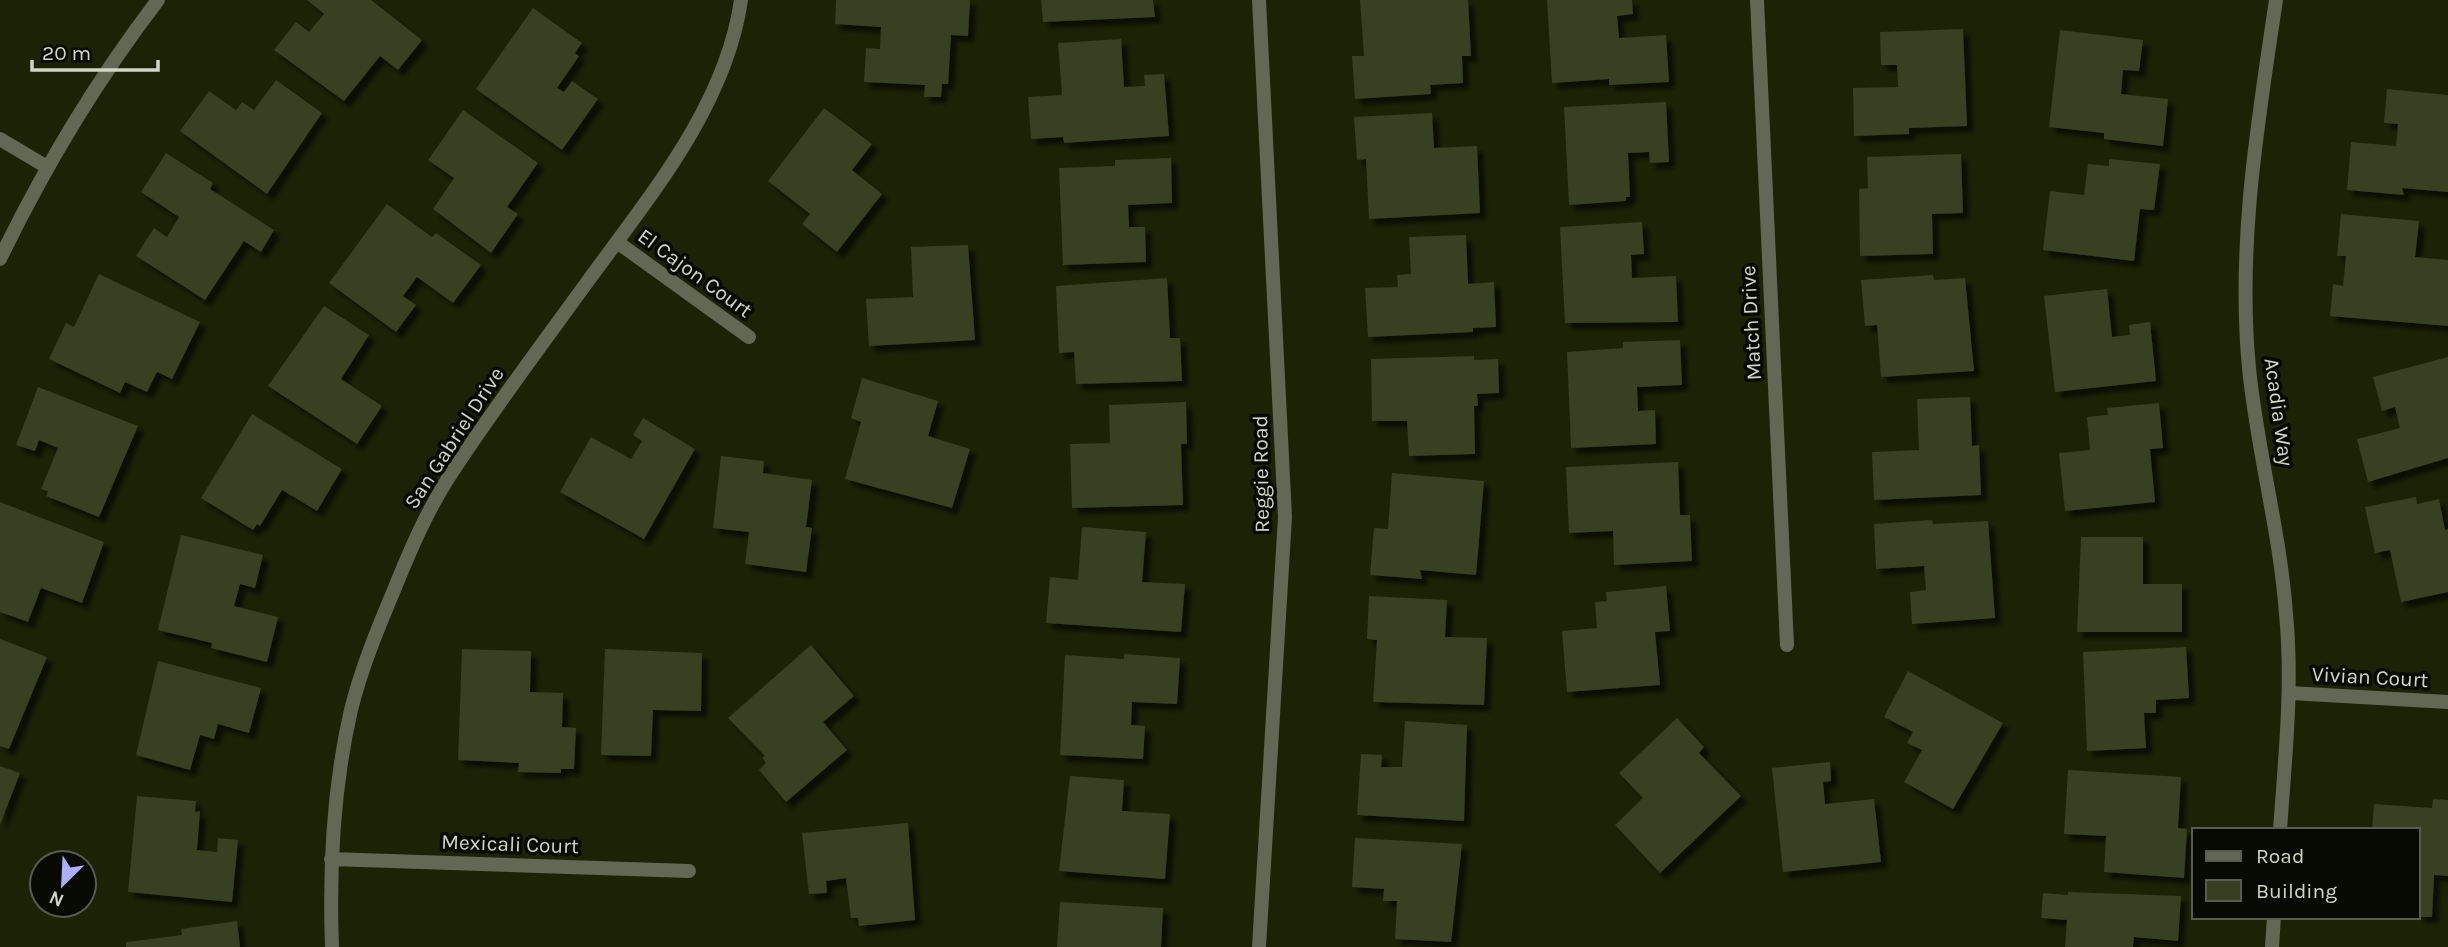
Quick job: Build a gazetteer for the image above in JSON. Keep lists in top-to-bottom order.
{
  "streets": {
    "street": [
      "El Cajon Court",
      "Match Drive",
      "Acadia Way",
      "San Gabriel Drive",
      "Reggie Road",
      "Vivian Court",
      "Mexicali Court"
    ]
  },
  "crossings": [
    ["El Cajon Court", "San Gabriel Drive"],
    ["Acadia Way", "Vivian Court"],
    ["San Gabriel Drive", "Mexicali Court"]
  ],
  "legend": ["Road", "Building"],
  "scale_bar": "20 m",
  "north": "bottom left"
}
